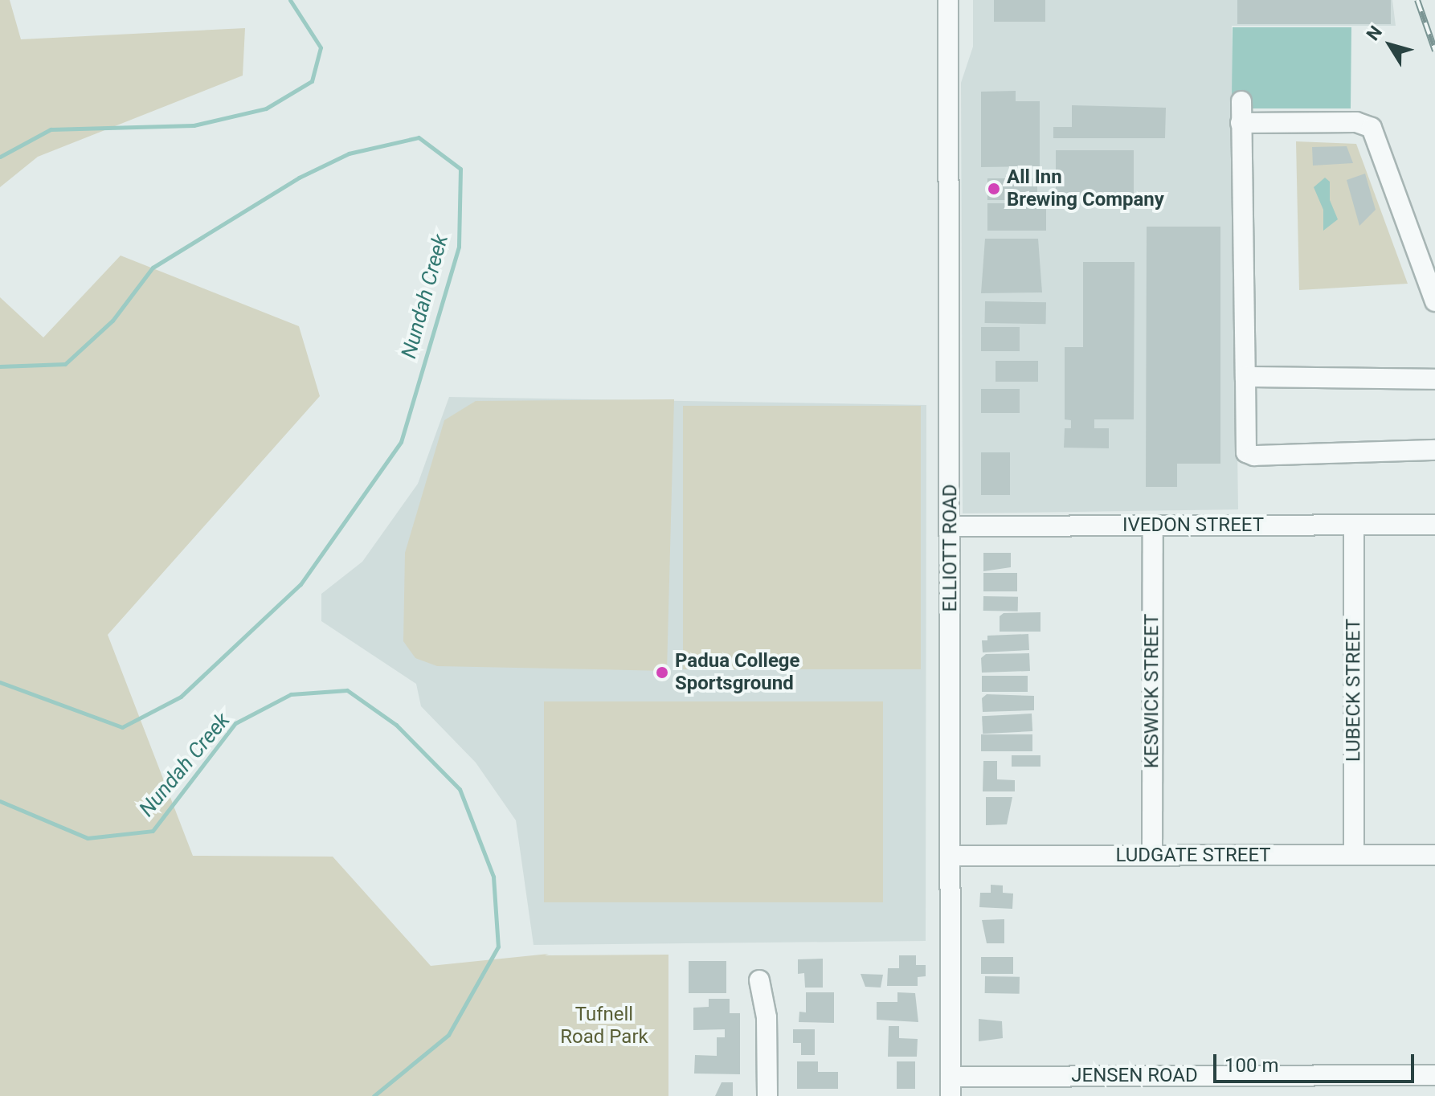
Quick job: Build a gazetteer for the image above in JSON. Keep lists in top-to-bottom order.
{
  "streets": {
    "street": [
      "IVEDON STREET",
      "ELLIOTT ROAD",
      "LUBECK STREET",
      "KESWICK STREET",
      "LUDGATE STREET",
      "JENSEN ROAD"
    ]
  },
  "crossings": [
    ["IVEDON STREET", "ELLIOTT ROAD"],
    ["IVEDON STREET", "LUBECK STREET"],
    ["IVEDON STREET", "KESWICK STREET"],
    ["ELLIOTT ROAD", "LUDGATE STREET"],
    ["ELLIOTT ROAD", "JENSEN ROAD"],
    ["LUBECK STREET", "LUDGATE STREET"],
    ["KESWICK STREET", "LUDGATE STREET"]
  ],
  "water": ["Nundah Creek"],
  "parks": ["Tufnell Road Park"],
  "places": ["All Inn Brewing Company", "Padua College Sportsground"],
  "scale_bar": "100 m",
  "north": "top left"
}
